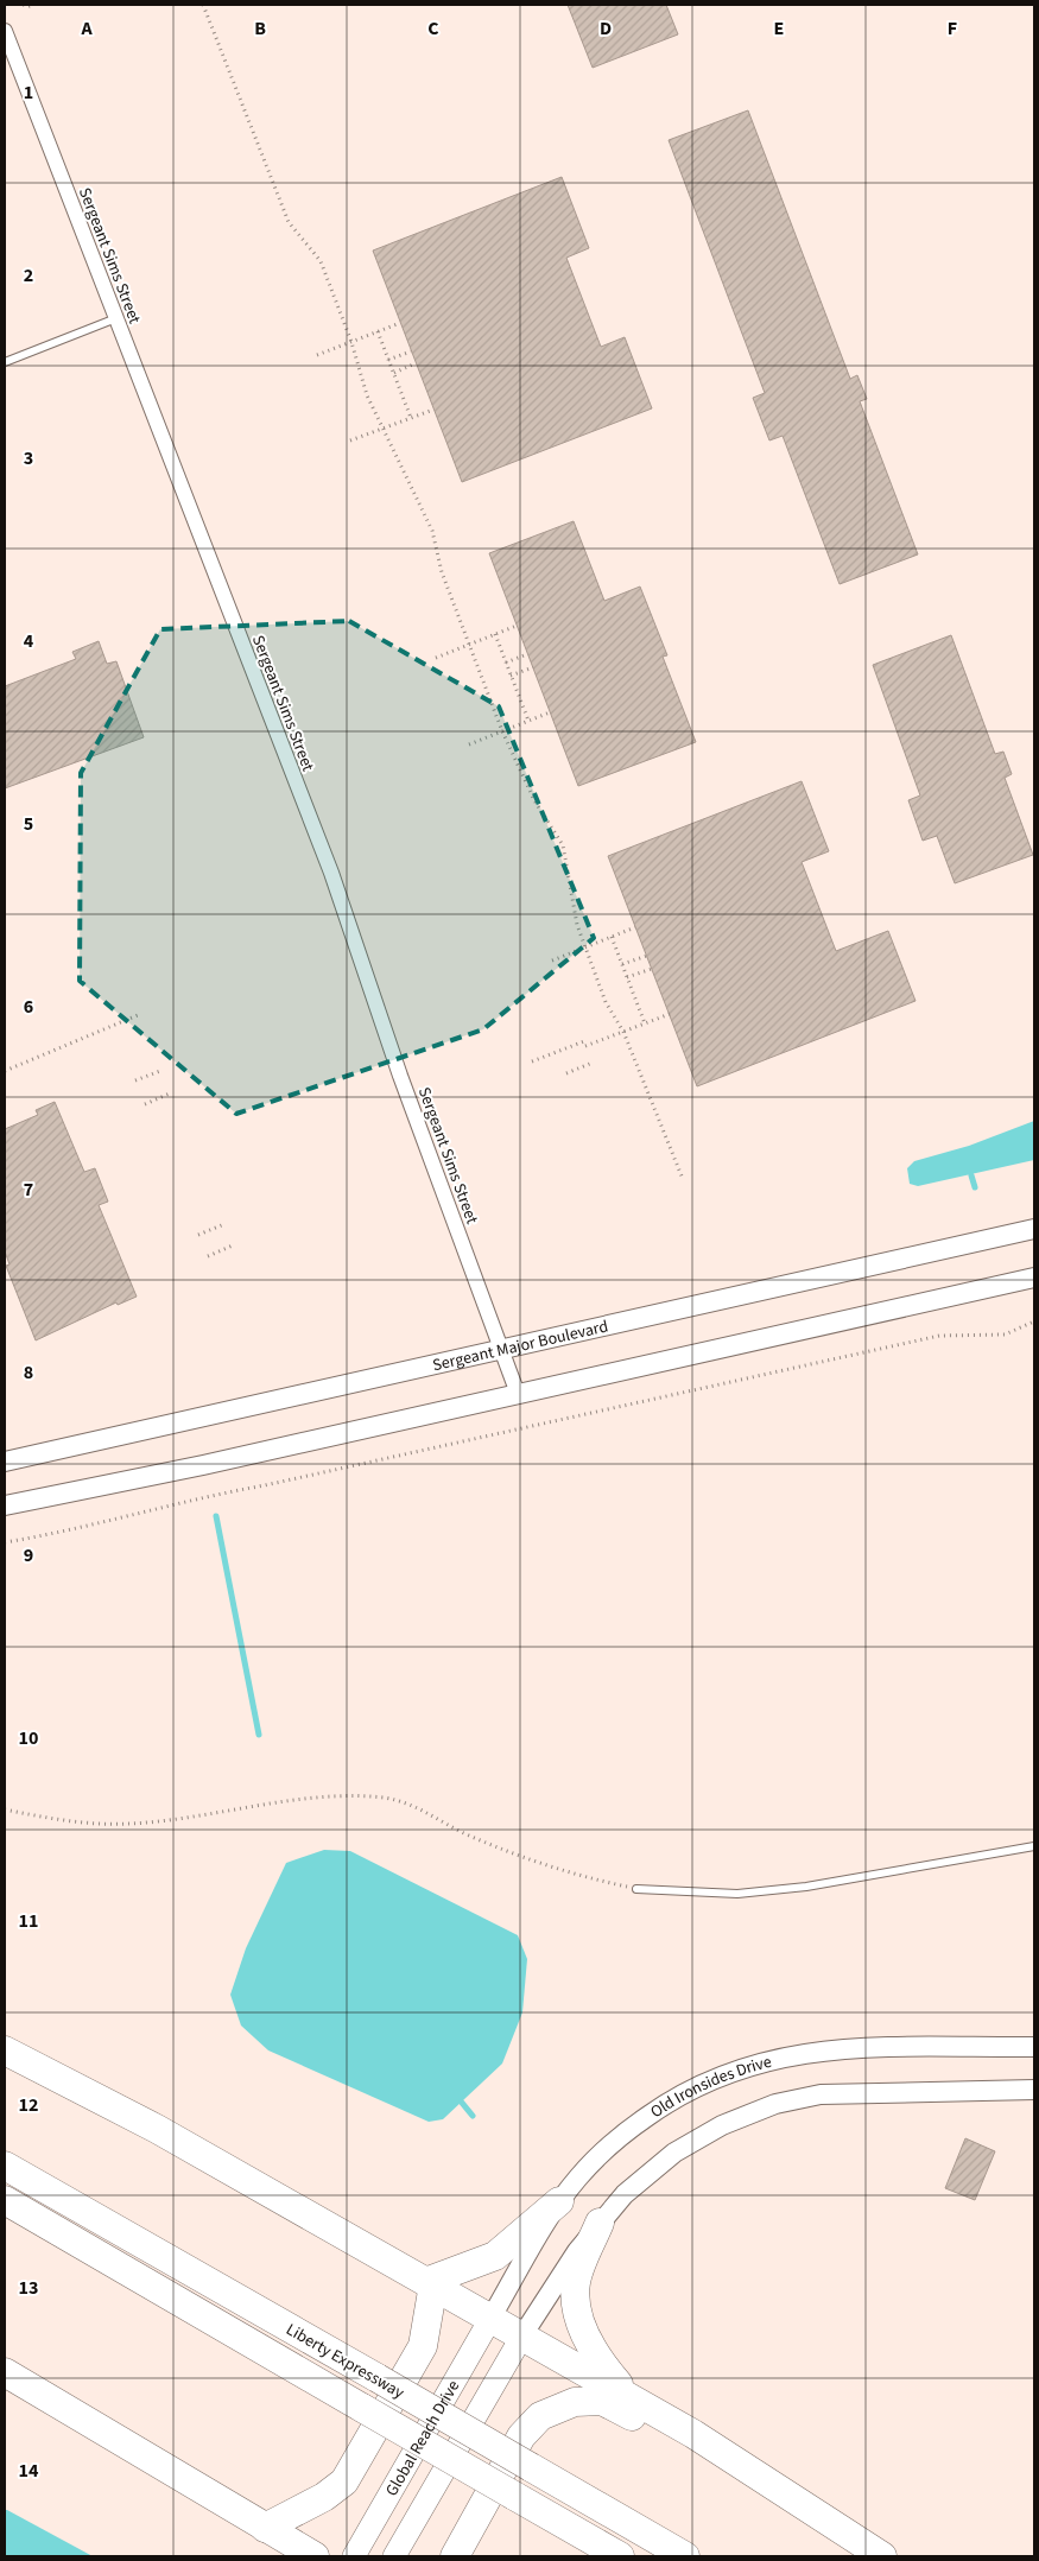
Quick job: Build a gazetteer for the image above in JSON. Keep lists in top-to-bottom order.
{
  "streets": {
    "highway": ["Liberty Expressway"],
    "main road": ["Global Reach Drive"],
    "street": ["Sergeant Sims Street", "Sergeant Major Boulevard", "Old Ironsides Drive"]
  },
  "crossings": [
    ["Sergeant Sims Street", "Sergeant Major Boulevard"],
    ["Old Ironsides Drive", "Global Reach Drive"]
  ],
  "grid": {
    "columns": [
      "A",
      "B",
      "C",
      "D",
      "E",
      "F"
    ],
    "rows": [
      "1",
      "2",
      "3",
      "4",
      "5",
      "6",
      "7",
      "8",
      "9",
      "10",
      "11",
      "12",
      "13",
      "14"
    ]
  }
}
